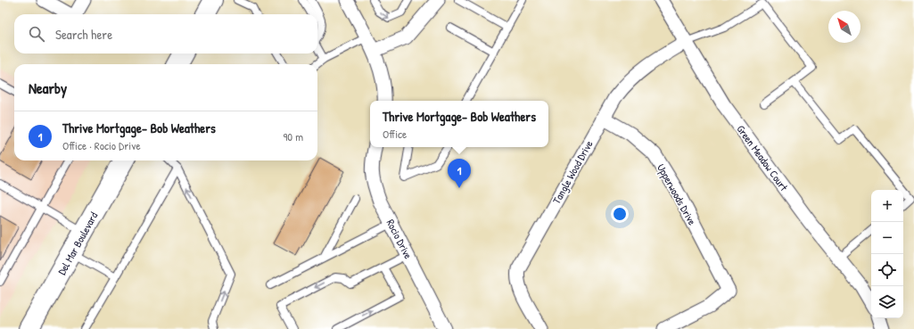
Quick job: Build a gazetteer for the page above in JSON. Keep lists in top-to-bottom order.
{
  "streets": {
    "main road": ["Del Mar Boulevard"],
    "street": [
      "Green Meadow Court",
      "Tangle Wood Drive",
      "Upperwoods Drive",
      "Rocio Drive"
    ]
  },
  "crossings": [
    ["Green Meadow Court", "Tangle Wood Drive"],
    ["Tangle Wood Drive", "Upperwoods Drive"]
  ],
  "north": "top left",
  "page": {
    "search": "Search here",
    "heading": "Nearby",
    "popup": ["Thrive Mortgage- Bob Weathers", "Office"],
    "list": [
      {
        "mark": "1",
        "name": "Thrive Mortgage- Bob Weathers",
        "note": "Office · Rocio Drive",
        "value": "90 m"
      }
    ],
    "pins": "1",
    "map_buttons": ["+", "−"]
  }
}
